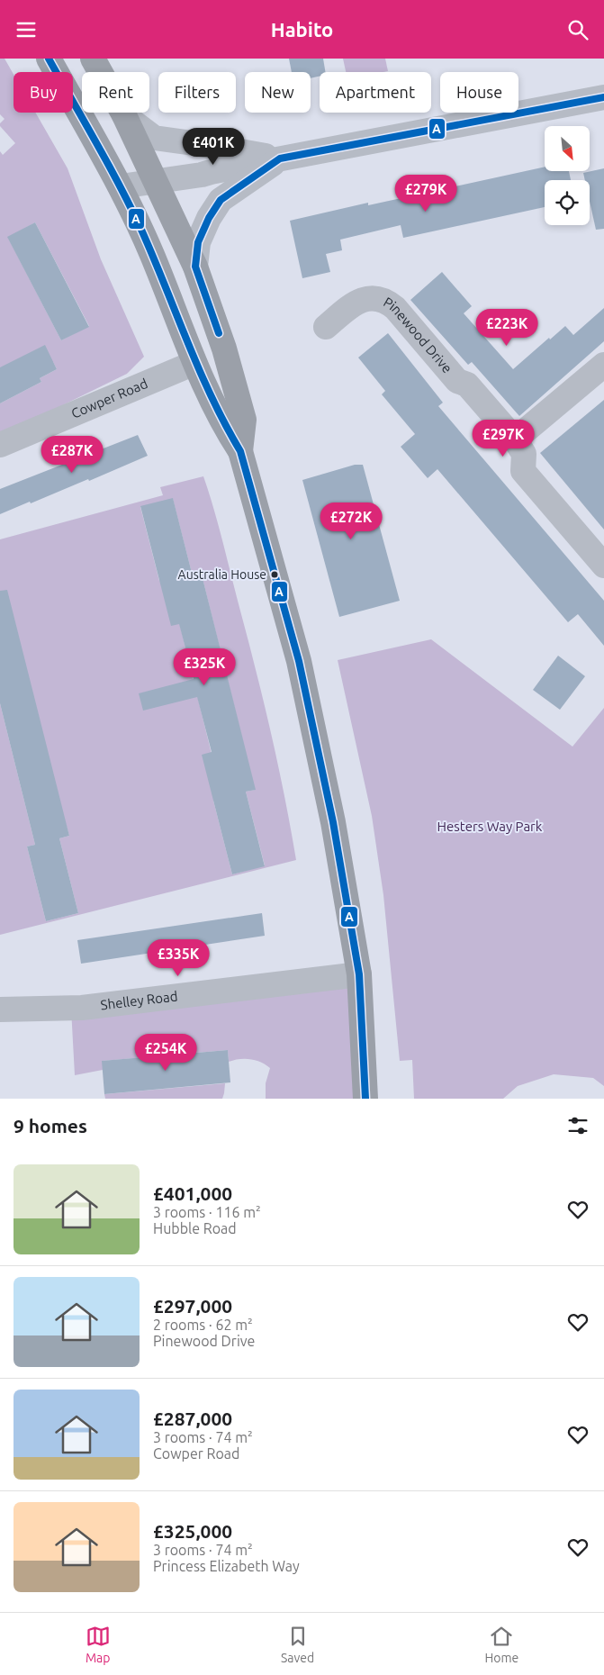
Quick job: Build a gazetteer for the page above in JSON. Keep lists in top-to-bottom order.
{
  "streets": {
    "street": ["Pinewood Drive", "Cowper Road", "Shelley Road"]
  },
  "parks": ["Hesters Way Park"],
  "places": ["Australia House"],
  "lines": ["transit line A"],
  "north": "bottom right",
  "page": {
    "header": "Habito",
    "chip": [
      "Buy",
      "Rent",
      "Filters",
      "New",
      "Apartment",
      "House"
    ],
    "price": [
      "£401K",
      "£279K",
      "£223K",
      "£297K",
      "£287K",
      "£272K",
      "£325K",
      "£335K",
      "£254K"
    ],
    "heading": "9 homes",
    "list": [
      {
        "name": "£401,000",
        "note": "3 rooms · 116 m² · Hubble Road"
      },
      {
        "name": "£297,000",
        "note": "2 rooms · 62 m² · Pinewood Drive"
      },
      {
        "name": "£287,000",
        "note": "3 rooms · 74 m² · Cowper Road"
      },
      {
        "name": "£325,000",
        "note": "3 rooms · 74 m² · Princess Elizabeth Way"
      }
    ],
    "tabs": ["Map", "Saved", "Home"]
  }
}
